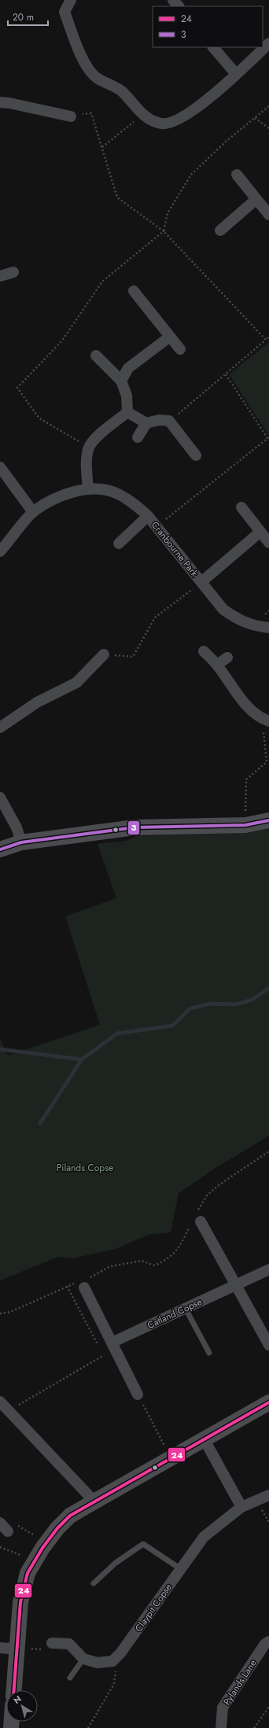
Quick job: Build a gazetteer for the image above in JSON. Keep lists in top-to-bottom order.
{
  "streets": {
    "street": [
      "Cranbourne Park",
      "Catland Copse",
      "Claypit Copse",
      "Pylands Lane"
    ]
  },
  "parks": ["Pilands Copse"],
  "lines": ["transit line 3", "transit line 24"],
  "legend": ["24", "3"],
  "scale_bar": "20 m",
  "north": "top left"
}
